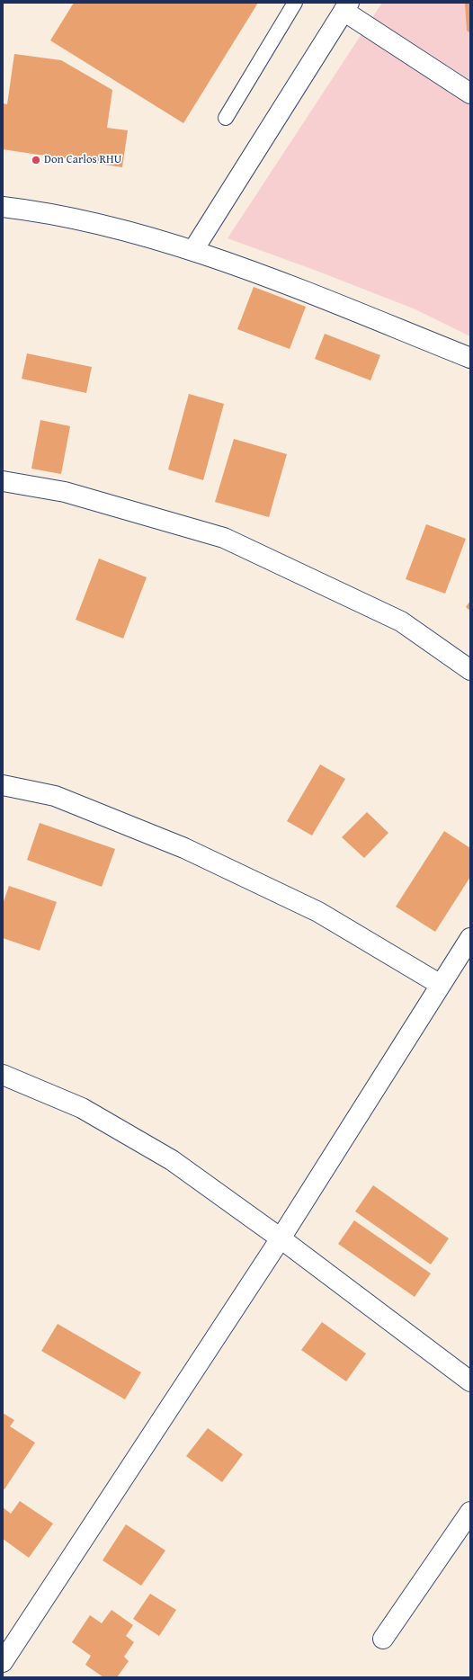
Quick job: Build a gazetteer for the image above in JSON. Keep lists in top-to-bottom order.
{
  "places": ["Don Carlos RHU"]
}
